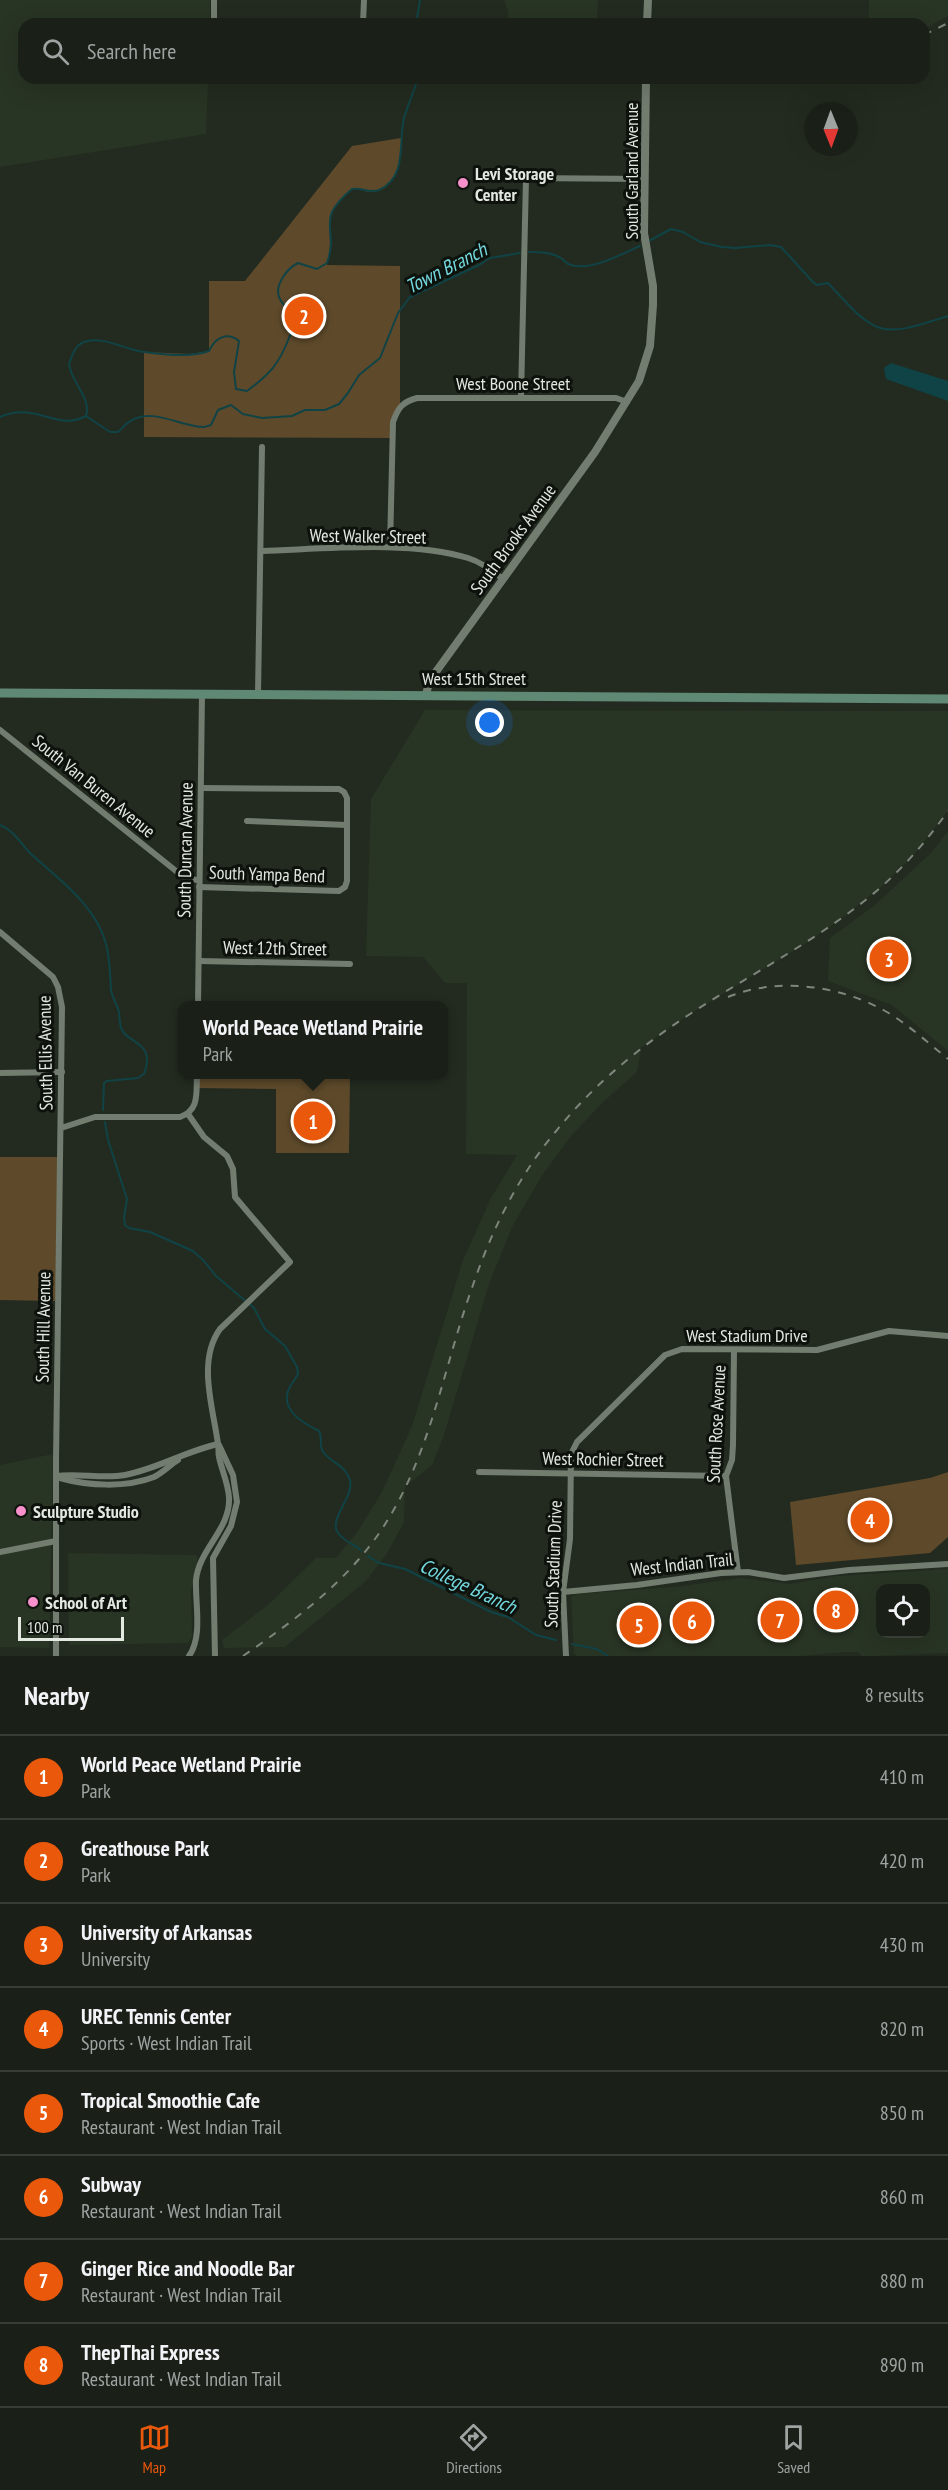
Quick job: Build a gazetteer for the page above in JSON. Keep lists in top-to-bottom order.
{
  "streets": {
    "main road": ["West 15th Street"],
    "street": [
      "South Garland Avenue",
      "West Boone Street",
      "West Walker Street",
      "South Brooks Avenue",
      "South Van Buren Avenue",
      "South Duncan Avenue",
      "South Yampa Bend",
      "West 12th Street",
      "South Ellis Avenue",
      "South Hill Avenue",
      "West Stadium Drive",
      "South Rose Avenue",
      "West Rochier Street",
      "South Stadium Drive",
      "West Indian Trail"
    ]
  },
  "crossings": [
    ["South Garland Avenue", "West Boone Street"],
    ["South Garland Avenue", "South Brooks Avenue"],
    ["West Boone Street", "West Walker Street"],
    ["West Boone Street", "South Brooks Avenue"],
    ["West Walker Street", "South Brooks Avenue"],
    ["South Brooks Avenue", "West 15th Street"],
    ["West 15th Street", "South Duncan Avenue"],
    ["South Van Buren Avenue", "South Duncan Avenue"],
    ["South Van Buren Avenue", "South Yampa Bend"],
    ["South Duncan Avenue", "South Yampa Bend"],
    ["South Duncan Avenue", "West 12th Street"],
    ["South Ellis Avenue", "South Hill Avenue"],
    ["West Stadium Drive", "South Rose Avenue"],
    ["West Stadium Drive", "West Rochier Street"],
    ["West Stadium Drive", "South Stadium Drive"],
    ["South Rose Avenue", "West Rochier Street"],
    ["South Rose Avenue", "West Indian Trail"],
    ["West Rochier Street", "South Stadium Drive"],
    ["South Stadium Drive", "West Indian Trail"]
  ],
  "water": ["Town Branch", "College Branch"],
  "places": ["Levi Storage Center", "Sculpture Studio", "School of Art"],
  "scale_bar": "100 m",
  "north": "bottom",
  "page": {
    "search": "Search here",
    "pins": [
      "2",
      "3",
      "1",
      "4",
      "8",
      "7",
      "6",
      "5"
    ],
    "popup": ["World Peace Wetland Prairie", "Park"],
    "scale": "100 m",
    "heading": ["Nearby", "8 results"],
    "list": [
      {
        "mark": "1",
        "name": "World Peace Wetland Prairie",
        "note": "Park",
        "value": "410 m"
      },
      {
        "mark": "2",
        "name": "Greathouse Park",
        "note": "Park",
        "value": "420 m"
      },
      {
        "mark": "3",
        "name": "University of Arkansas",
        "note": "University",
        "value": "430 m"
      },
      {
        "mark": "4",
        "name": "UREC Tennis Center",
        "note": "Sports · West Indian Trail",
        "value": "820 m"
      },
      {
        "mark": "5",
        "name": "Tropical Smoothie Cafe",
        "note": "Restaurant · West Indian Trail",
        "value": "850 m"
      },
      {
        "mark": "6",
        "name": "Subway",
        "note": "Restaurant · West Indian Trail",
        "value": "860 m"
      },
      {
        "mark": "7",
        "name": "Ginger Rice and Noodle Bar",
        "note": "Restaurant · West Indian Trail",
        "value": "880 m"
      },
      {
        "mark": "8",
        "name": "ThepThai Express",
        "note": "Restaurant · West Indian Trail",
        "value": "890 m"
      }
    ],
    "nav": ["Map", "Directions", "Saved"]
  }
}
